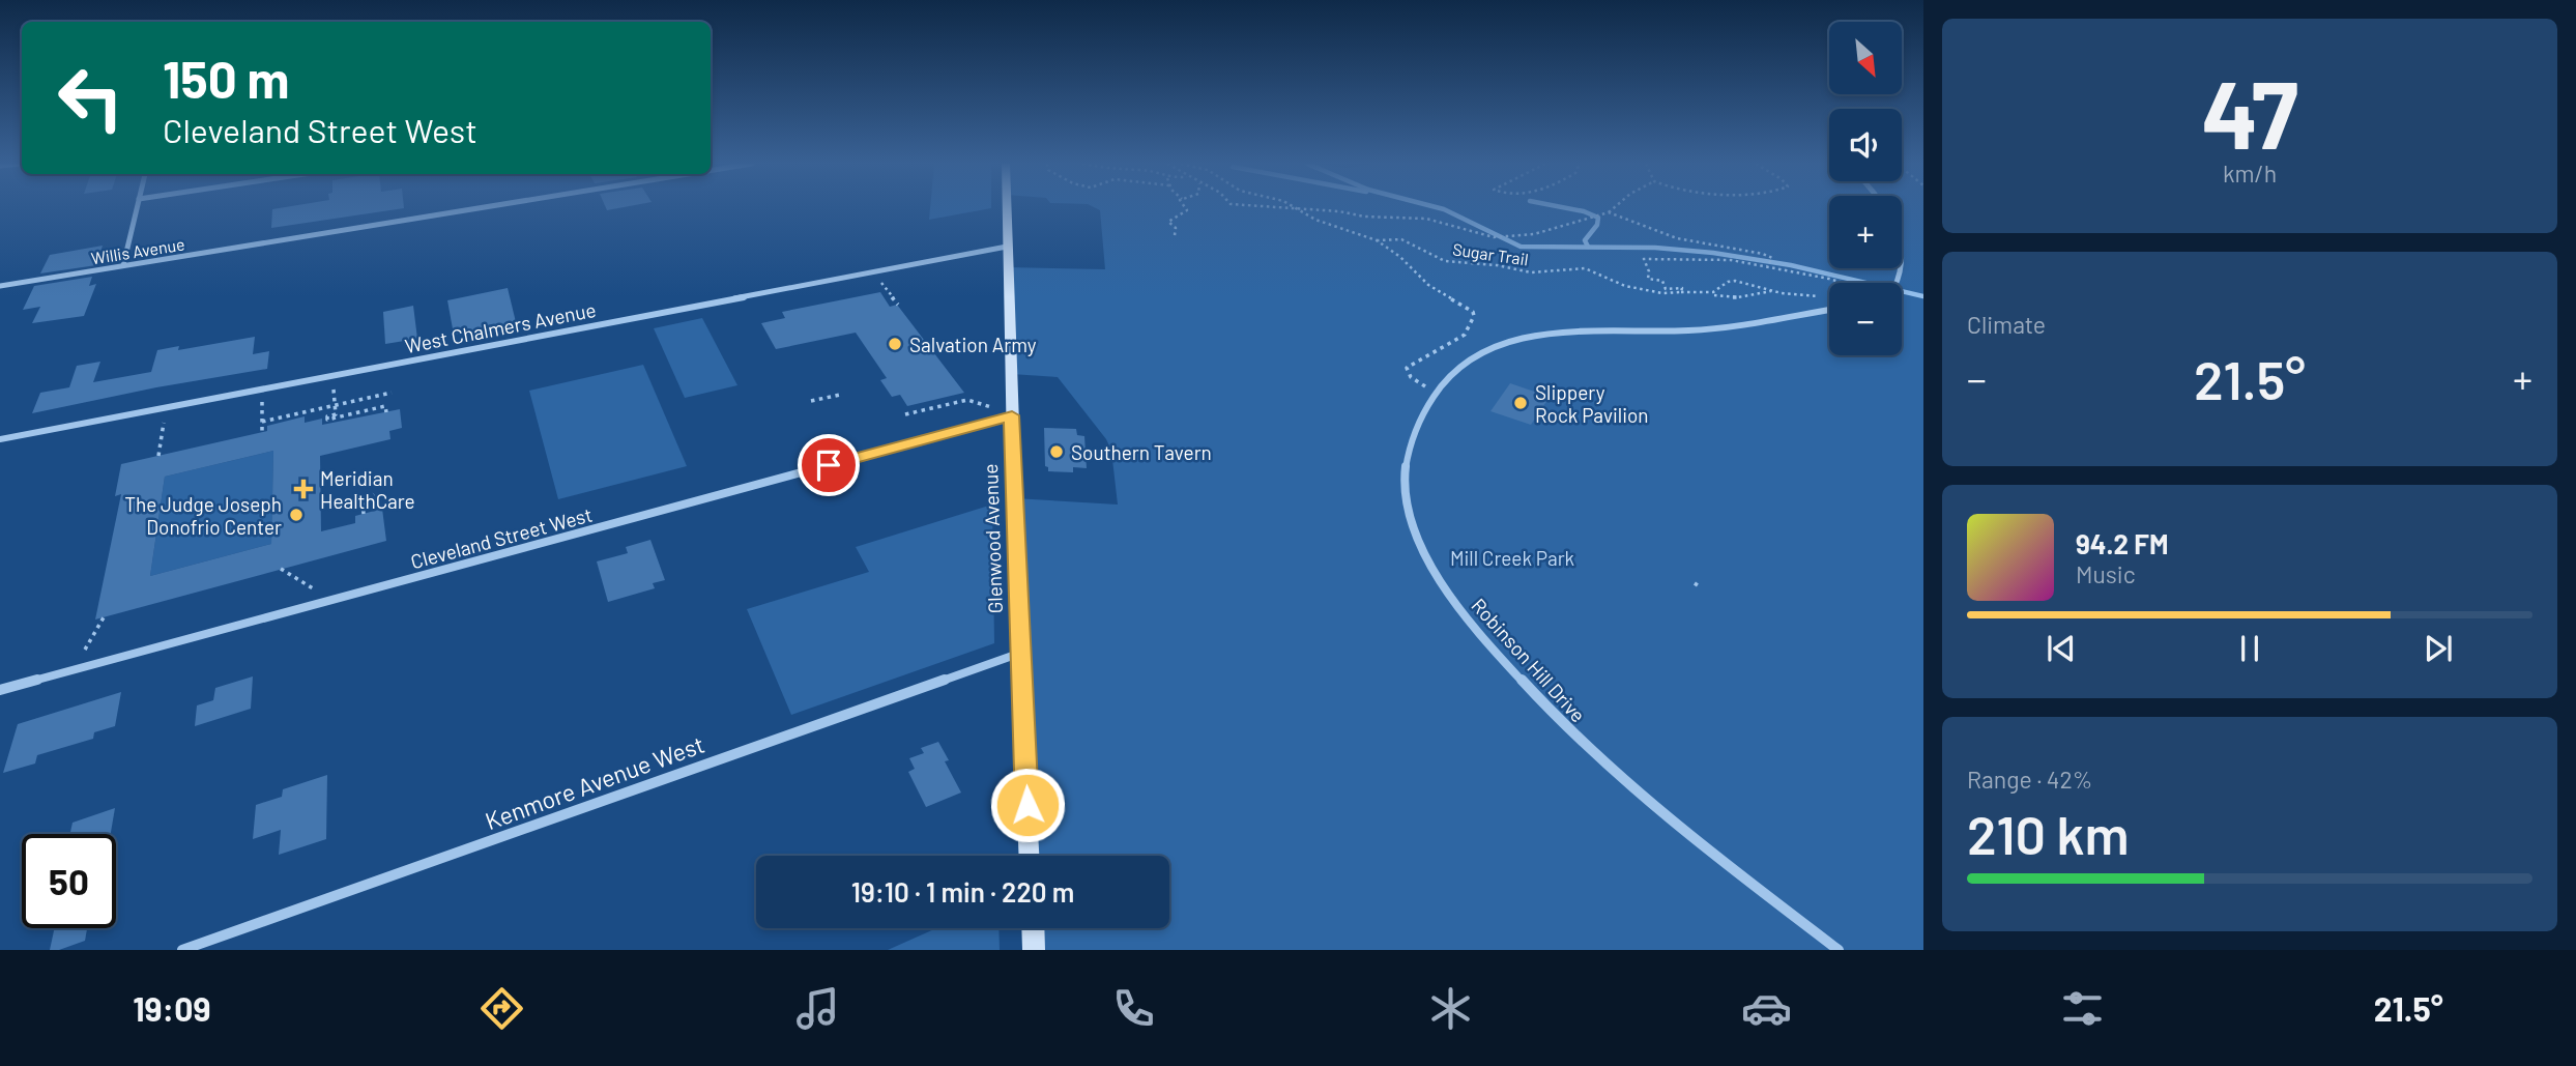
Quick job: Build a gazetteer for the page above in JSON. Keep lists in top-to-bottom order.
{
  "streets": {
    "main road": ["Glenwood Avenue"],
    "street": [
      "Willis Avenue",
      "West Chalmers Avenue",
      "Cleveland Street West",
      "Robinson Hill Drive",
      "Kenmore Avenue West"
    ],
    "path": ["Sugar Trail"]
  },
  "crossings": [
    ["West Chalmers Avenue", "Glenwood Avenue"],
    ["Cleveland Street West", "Glenwood Avenue"],
    ["Glenwood Avenue", "Kenmore Avenue West"]
  ],
  "parks": ["Mill Creek Park"],
  "places": {
    "other": [
      "Salvation Army",
      "Slippery Rock Pavilion",
      "Southern Tavern",
      "The Judge Joseph Donofrio Center"
    ],
    "health": ["Meridian HealthCare"]
  },
  "north": "bottom right",
  "page": {
    "tile": [
      ["47", "km/h"],
      "Climate",
      ["Range · 42%", "210 km"]
    ],
    "map_buttons": ["+", "−"],
    "turn": ["150 m", "Cleveland Street West"],
    "heat": ["−", "21.5°", "+"],
    "song": ["94.2 FM", "Music"],
    "limit": "50",
    "trip": "19:10 · 1 min · 220 m",
    "tabs": ["19:09", "21.5°"]
  }
}
